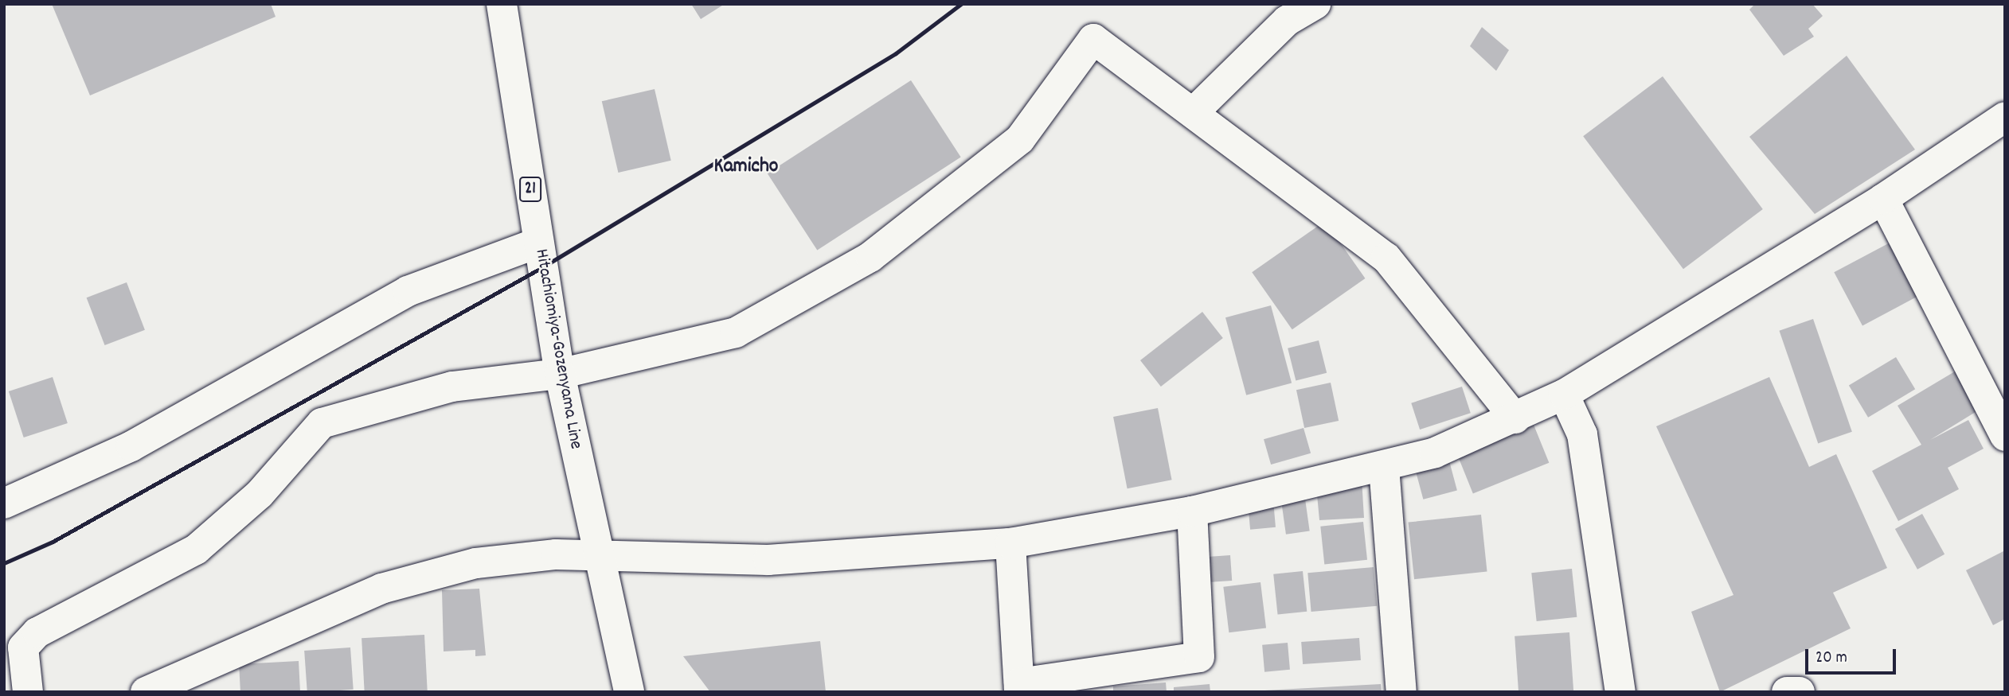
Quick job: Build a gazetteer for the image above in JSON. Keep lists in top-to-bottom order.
{
  "streets": {
    "street": ["21", "Hitachiomiya-Gozenyama Line"]
  },
  "districts": ["Kamicho"],
  "scale_bar": "20 m"
}
